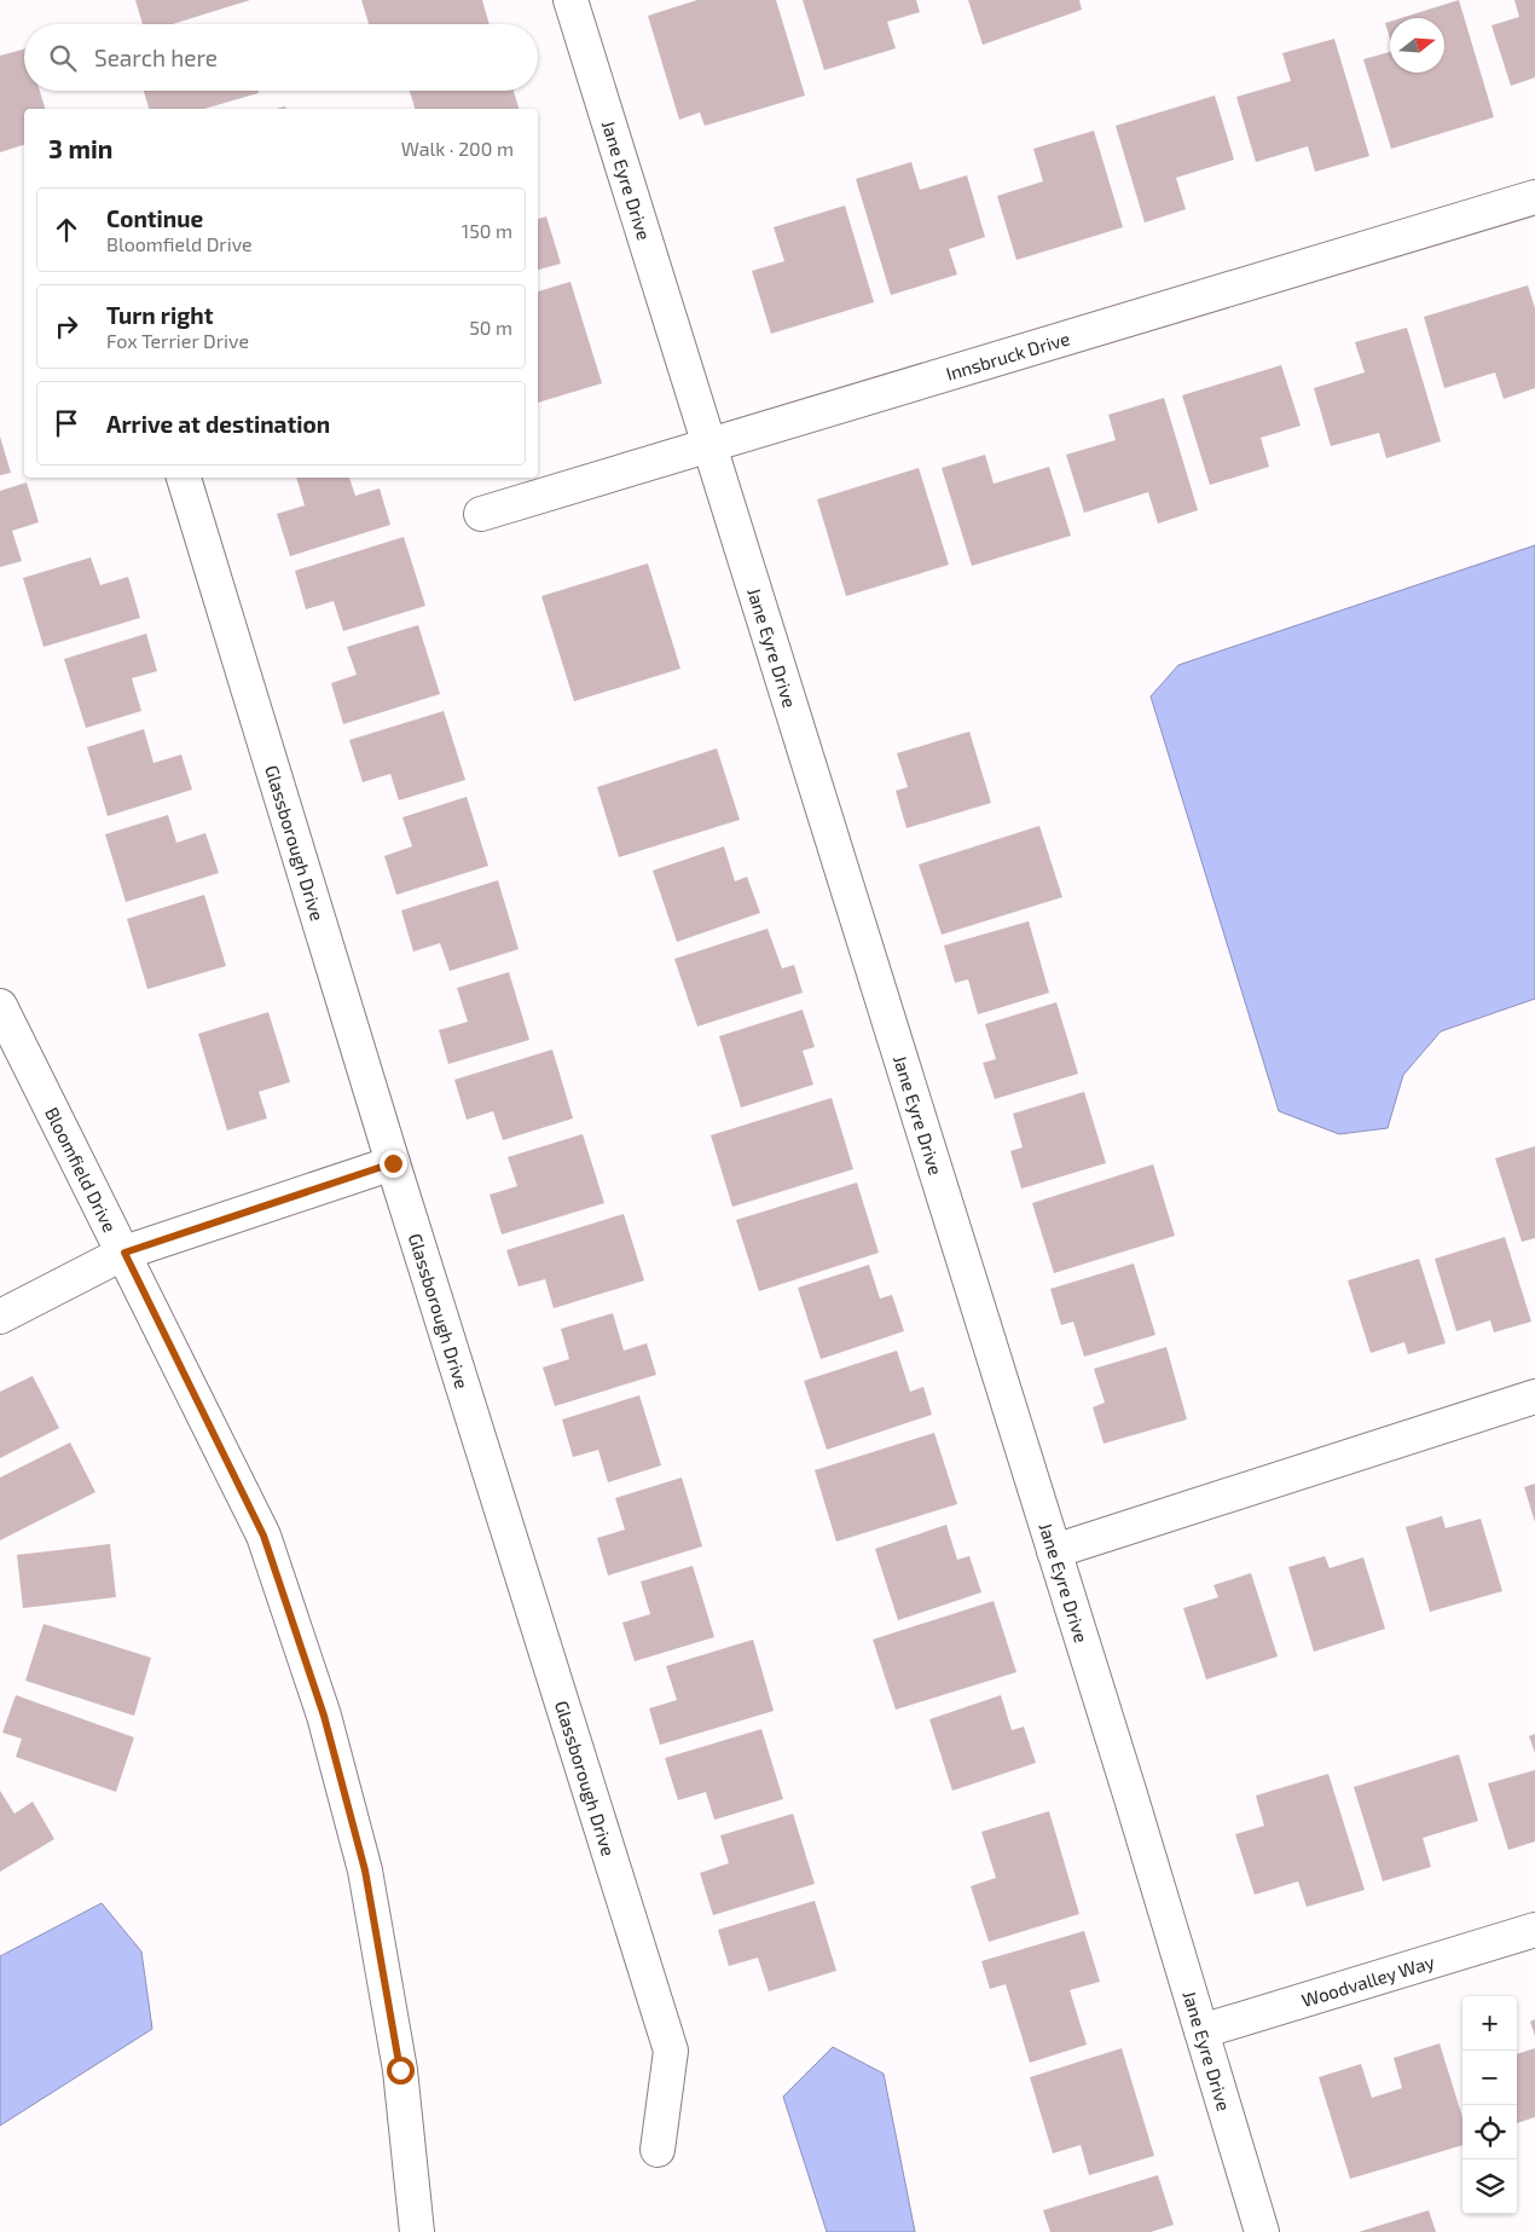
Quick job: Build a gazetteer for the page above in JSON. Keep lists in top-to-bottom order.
{
  "streets": {
    "street": [
      "Jane Eyre Drive",
      "Innsbruck Drive",
      "Glassborough Drive",
      "Bloomfield Drive",
      "Woodvalley Way"
    ]
  },
  "crossings": [
    ["Jane Eyre Drive", "Innsbruck Drive"],
    ["Jane Eyre Drive", "Woodvalley Way"]
  ],
  "north": "right",
  "page": {
    "search": "Search here",
    "heading": ["3 min", "Walk · 200 m"],
    "list": [
      ["Continue", "Bloomfield Drive", "150 m"],
      ["Turn right", "Fox Terrier Drive", "50 m"],
      "Arrive at destination"
    ],
    "map_buttons": ["+", "−"]
  }
}
